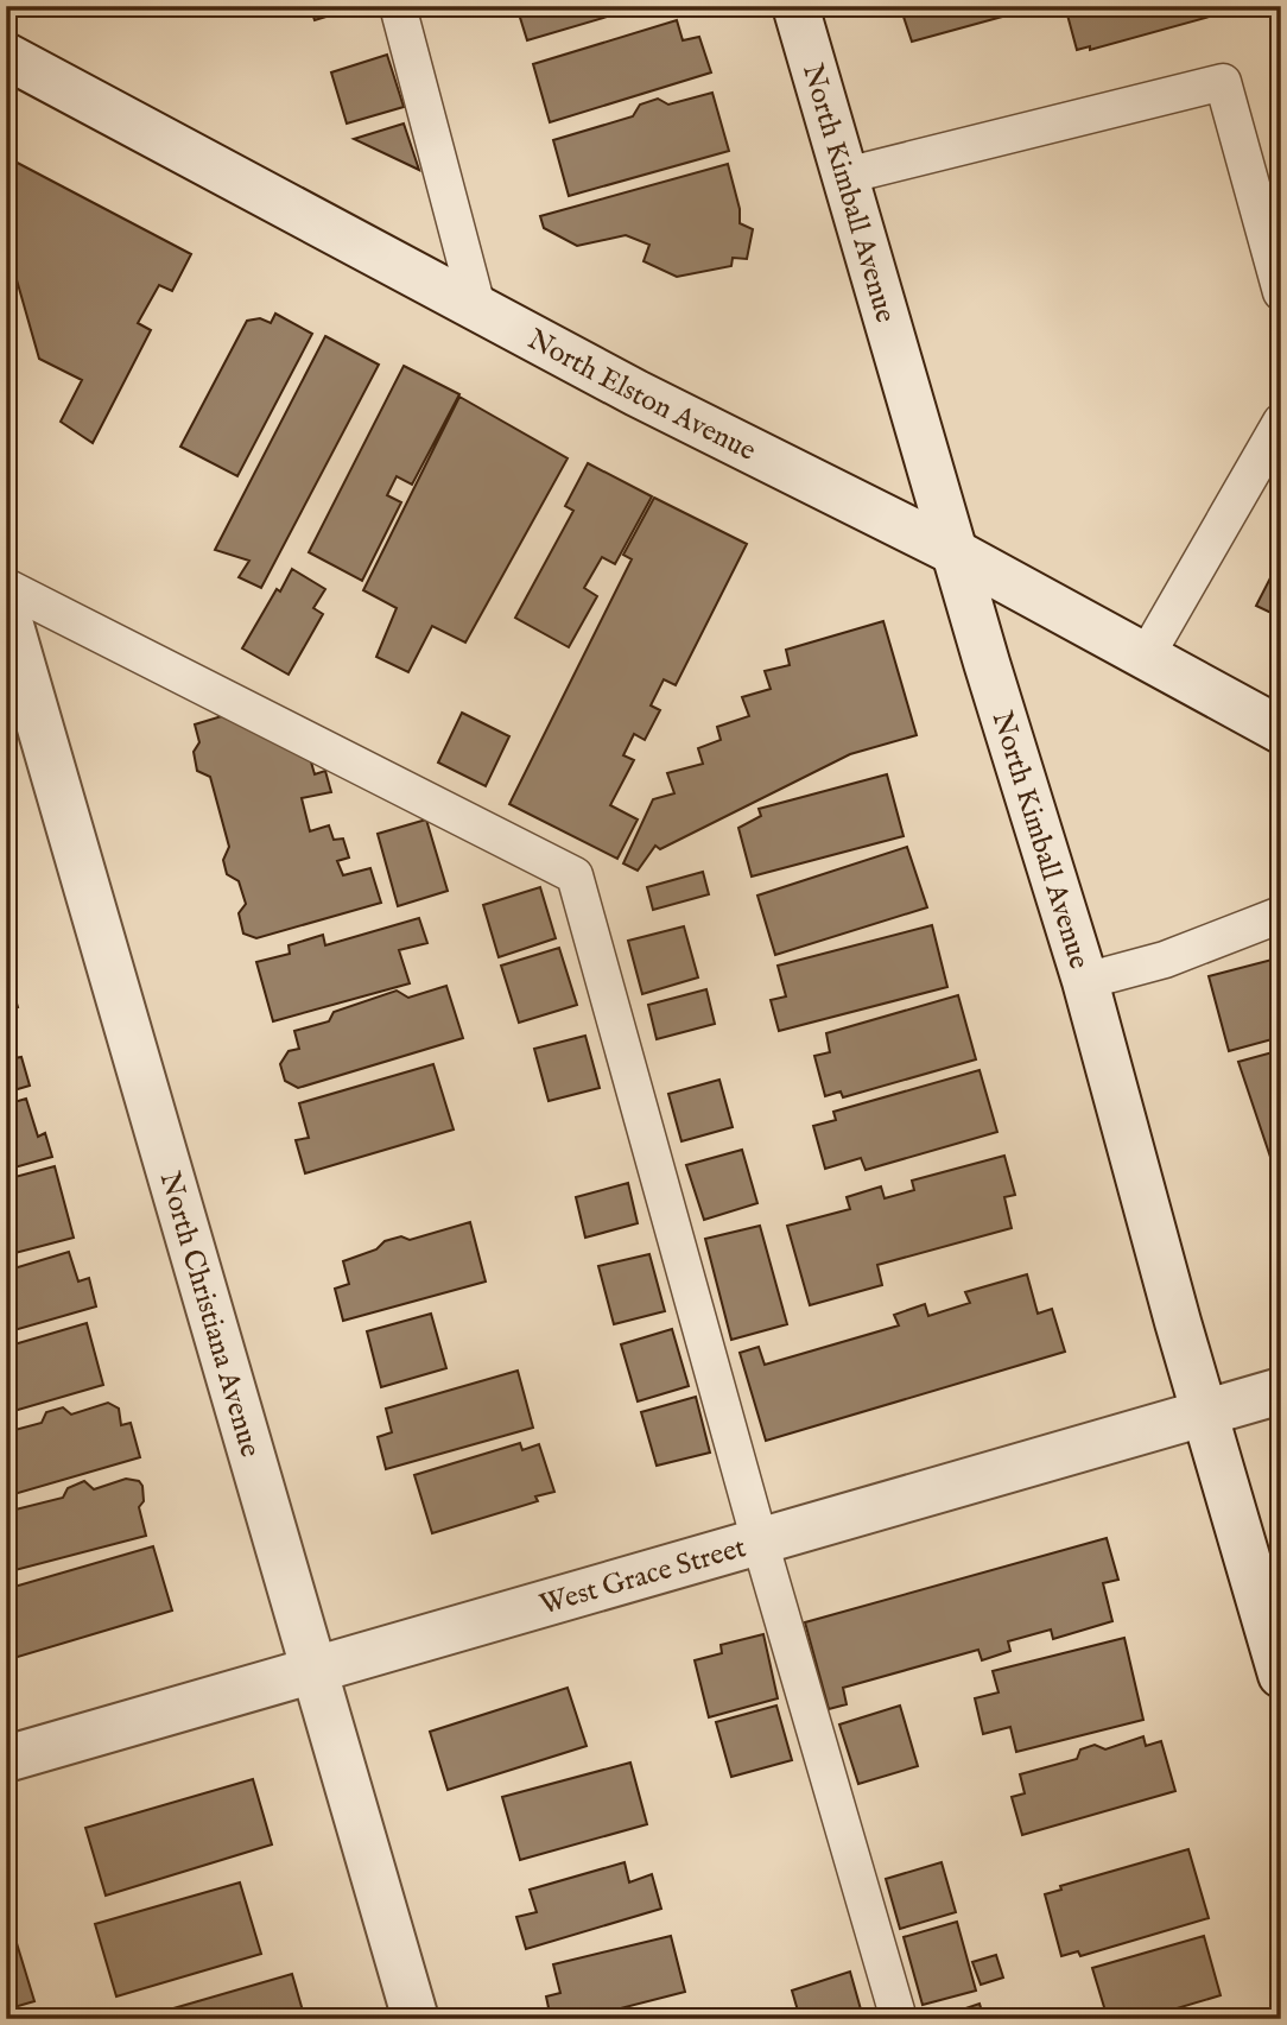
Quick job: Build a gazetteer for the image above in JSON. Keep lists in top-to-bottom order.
{
  "streets": {
    "street": [
      "North Kimball Avenue",
      "North Elston Avenue",
      "North Christiana Avenue",
      "West Grace Street"
    ]
  },
  "crossings": [
    ["North Kimball Avenue", "North Elston Avenue"],
    ["North Kimball Avenue", "West Grace Street"],
    ["North Christiana Avenue", "West Grace Street"]
  ]
}
